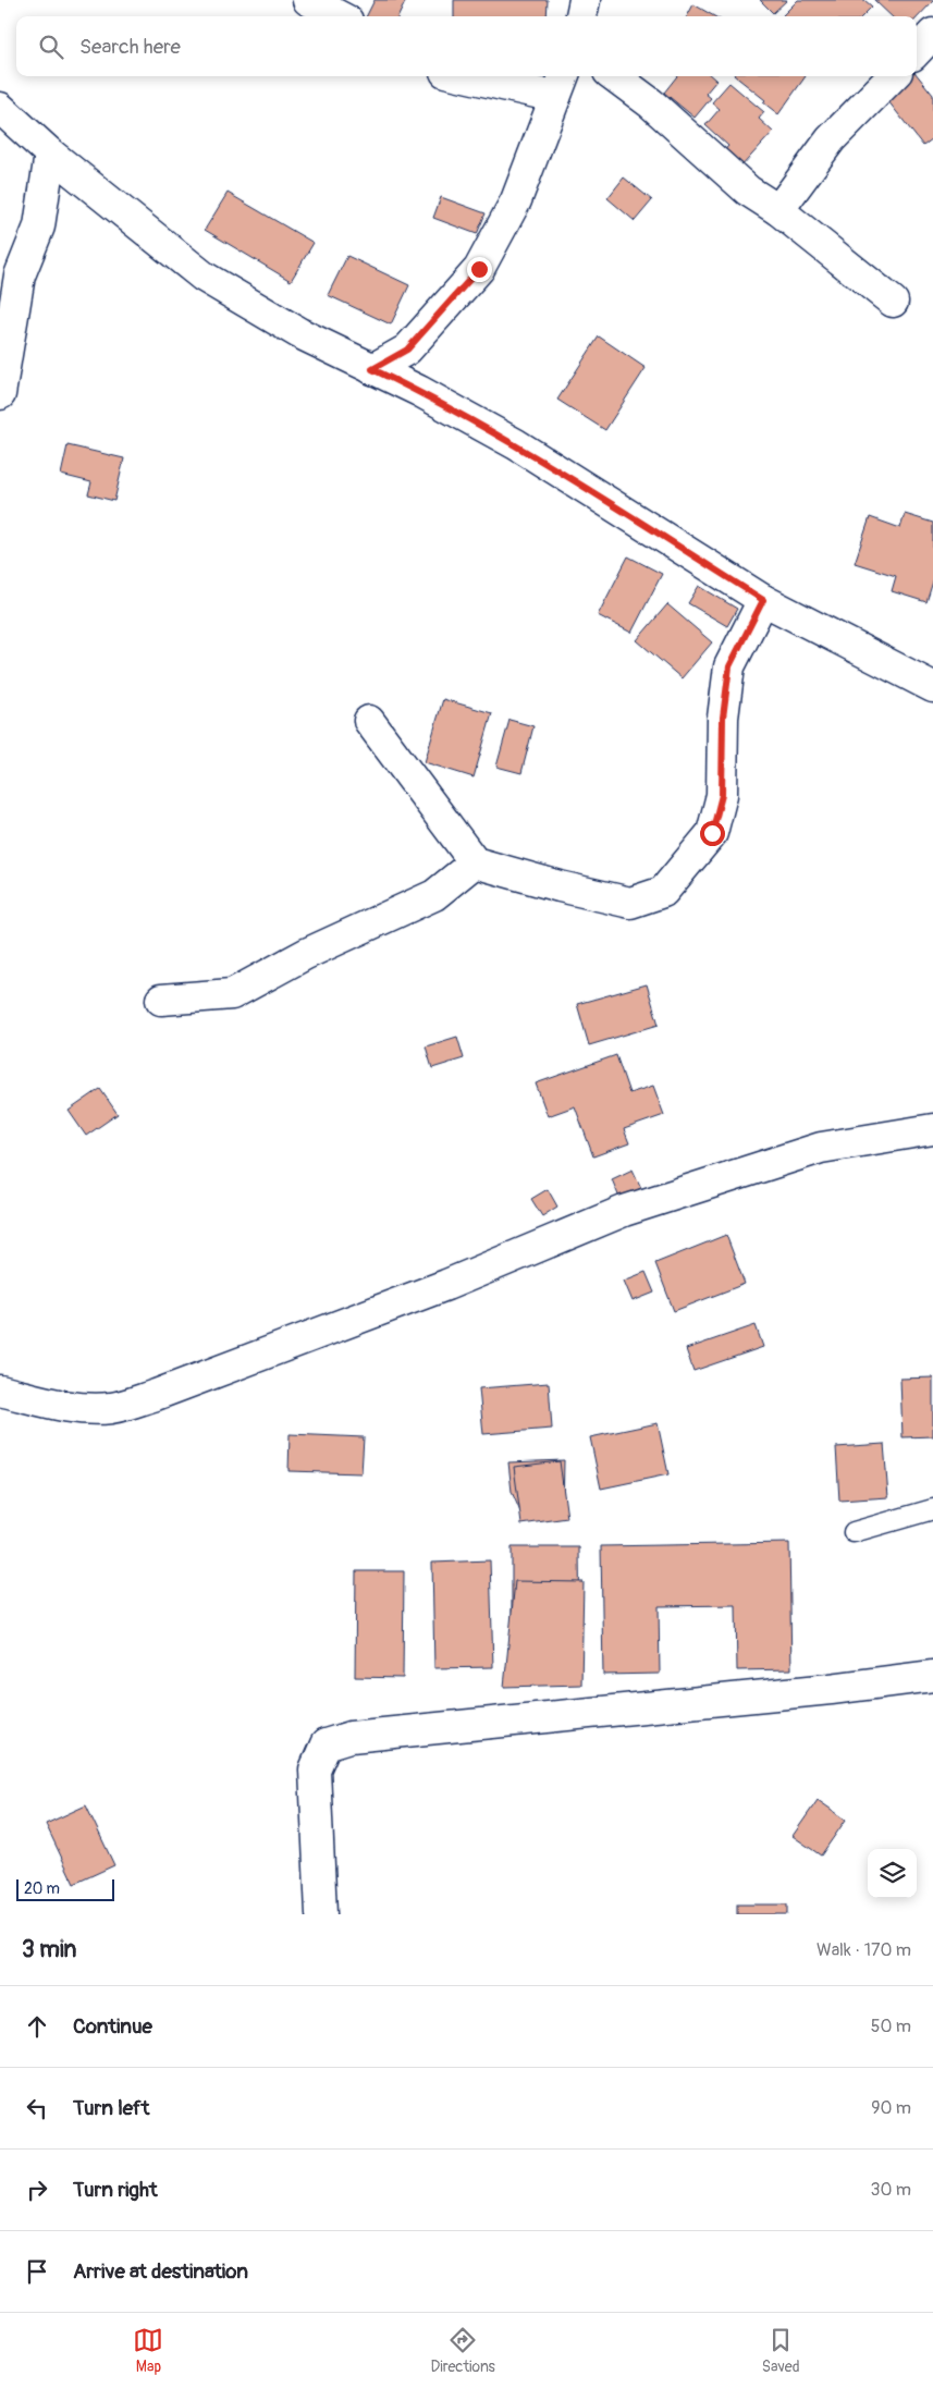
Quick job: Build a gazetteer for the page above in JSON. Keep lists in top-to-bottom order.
{
  "scale_bar": "20 m",
  "page": {
    "search": "Search here",
    "scale": "20 m",
    "heading": ["3 min", "Walk · 170 m"],
    "list": [
      ["Continue", "50 m"],
      ["Turn left", "90 m"],
      ["Turn right", "30 m"],
      "Arrive at destination"
    ],
    "nav": ["Map", "Directions", "Saved"]
  }
}
